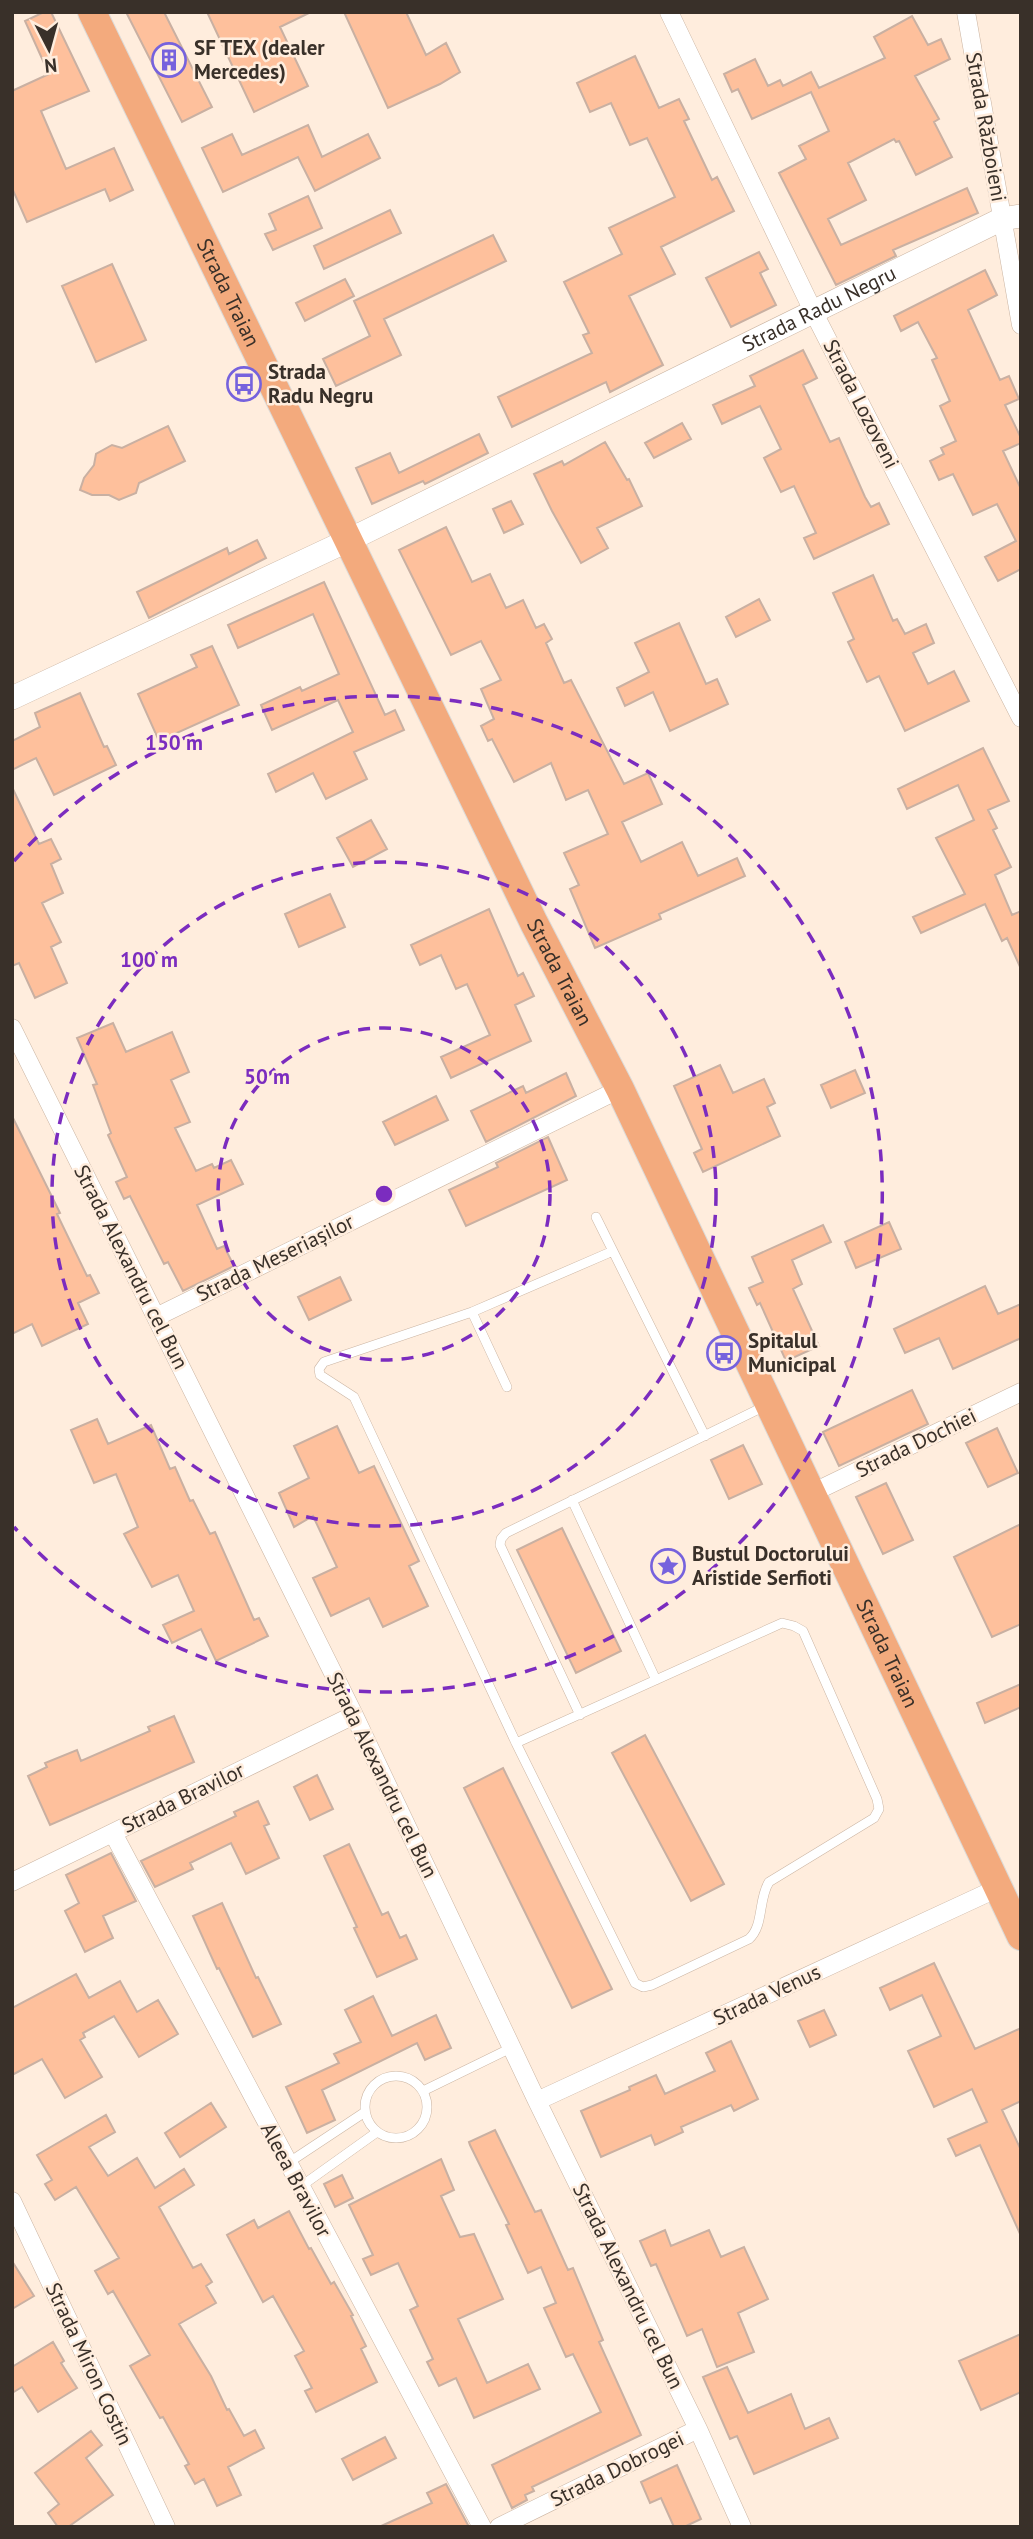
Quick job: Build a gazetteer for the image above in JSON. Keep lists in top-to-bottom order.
{
  "streets": {
    "main road": ["Strada Traian"],
    "street": [
      "Strada Războieni",
      "Strada Radu Negru",
      "Strada Lozoveni",
      "Strada Meseriașilor",
      "Strada Alexandru cel Bun",
      "Strada Dochiei",
      "Strada Bravilor",
      "Strada Venus",
      "Aleea Bravilor",
      "Strada Miron Costin",
      "Strada Dobrogei"
    ]
  },
  "crossings": [
    ["Strada Războieni", "Strada Radu Negru"],
    ["Strada Traian", "Strada Radu Negru"],
    ["Strada Traian", "Strada Meseriașilor"],
    ["Strada Traian", "Strada Dochiei"],
    ["Strada Traian", "Strada Venus"],
    ["Strada Radu Negru", "Strada Lozoveni"],
    ["Strada Meseriașilor", "Strada Alexandru cel Bun"],
    ["Strada Alexandru cel Bun", "Strada Bravilor"],
    ["Strada Alexandru cel Bun", "Strada Venus"],
    ["Strada Alexandru cel Bun", "Strada Dobrogei"],
    ["Strada Bravilor", "Aleea Bravilor"]
  ],
  "places": {
    "building": ["SF TEX (dealer Mercedes)"],
    "bus stop": ["Strada Radu Negru", "Spitalul Municipal"],
    "place": ["Bustul Doctorului Aristide Serfioti"]
  },
  "north": "bottom",
  "rings": ["150 m", "100 m", "50 m"]
}
